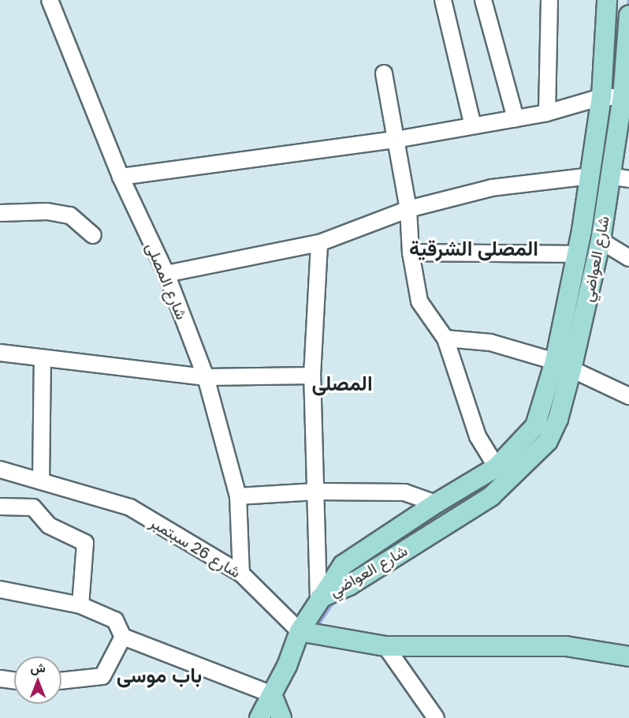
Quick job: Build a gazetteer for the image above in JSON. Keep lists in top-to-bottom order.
{
  "streets": {
    "main road": ["شارع العواضي"],
    "street": ["شارع المصلى", "شارع 26 سبتمبر"]
  },
  "crossings": [
    ["شارع المصلى", "شارع 26 سبتمبر"]
  ],
  "districts": ["المصلى الشرقية", "المصلى", "باب موسى"],
  "north": "top"
}
